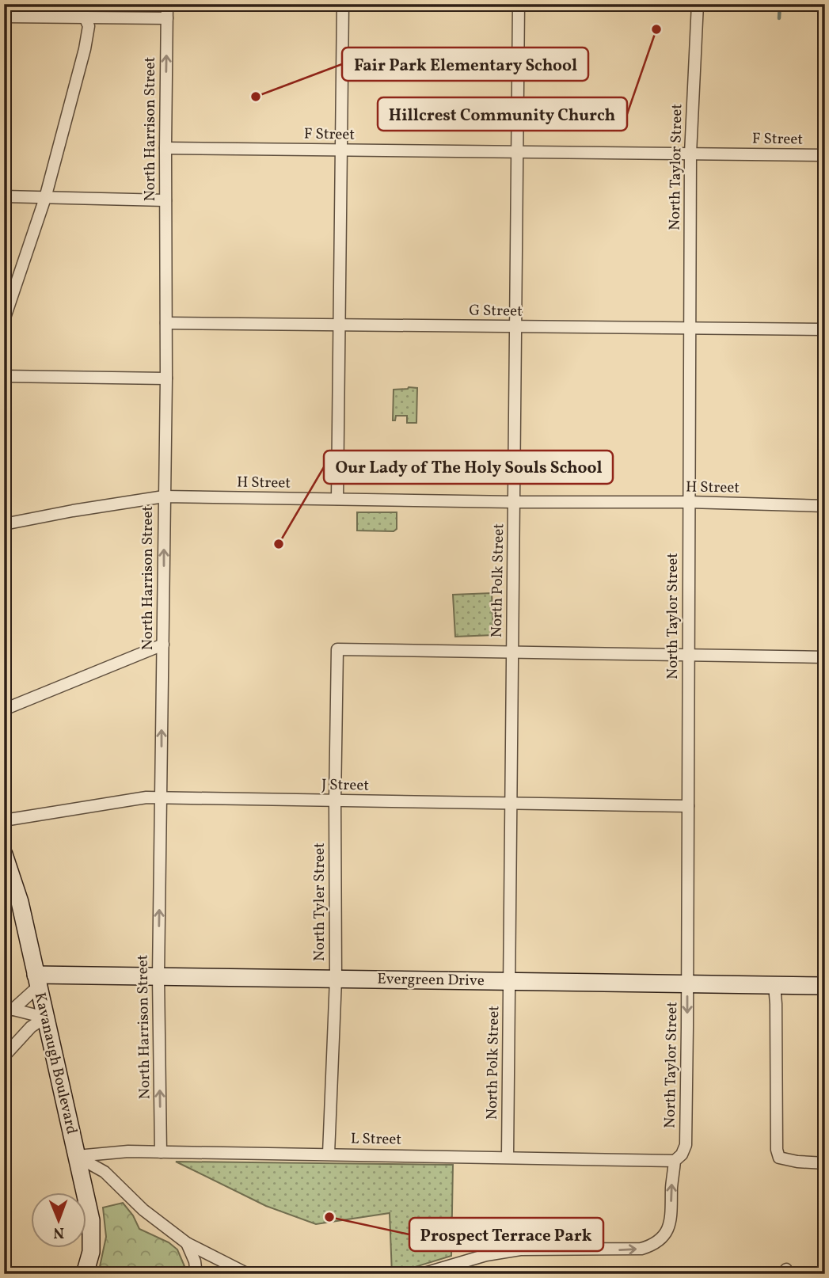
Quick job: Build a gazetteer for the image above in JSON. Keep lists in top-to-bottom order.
{
  "streets": {
    "street": [
      "North Harrison Street",
      "F Street",
      "North Taylor Street",
      "G Street",
      "H Street",
      "North Polk Street",
      "J Street",
      "North Tyler Street",
      "Evergreen Drive",
      "Kavanaugh Boulevard",
      "L Street"
    ]
  },
  "crossings": [
    ["North Harrison Street", "F Street"],
    ["North Harrison Street", "G Street"],
    ["North Harrison Street", "H Street"],
    ["North Harrison Street", "J Street"],
    ["North Harrison Street", "Evergreen Drive"],
    ["North Harrison Street", "L Street"],
    ["F Street", "North Taylor Street"],
    ["F Street", "North Polk Street"],
    ["North Taylor Street", "G Street"],
    ["North Taylor Street", "H Street"],
    ["North Taylor Street", "J Street"],
    ["North Taylor Street", "Evergreen Drive"],
    ["North Taylor Street", "L Street"],
    ["G Street", "North Polk Street"],
    ["H Street", "North Polk Street"],
    ["North Polk Street", "J Street"],
    ["North Polk Street", "North Tyler Street"],
    ["North Polk Street", "Evergreen Drive"],
    ["North Polk Street", "L Street"],
    ["J Street", "North Tyler Street"],
    ["North Tyler Street", "Evergreen Drive"],
    ["North Tyler Street", "L Street"],
    ["Evergreen Drive", "Kavanaugh Boulevard"],
    ["Kavanaugh Boulevard", "L Street"]
  ],
  "one_way": ["North Harrison Street"],
  "places": [
    "Hillcrest Community Church",
    "Fair Park Elementary School",
    "Our Lady of The Holy Souls School",
    "Prospect Terrace Park"
  ],
  "north": "bottom"
}
